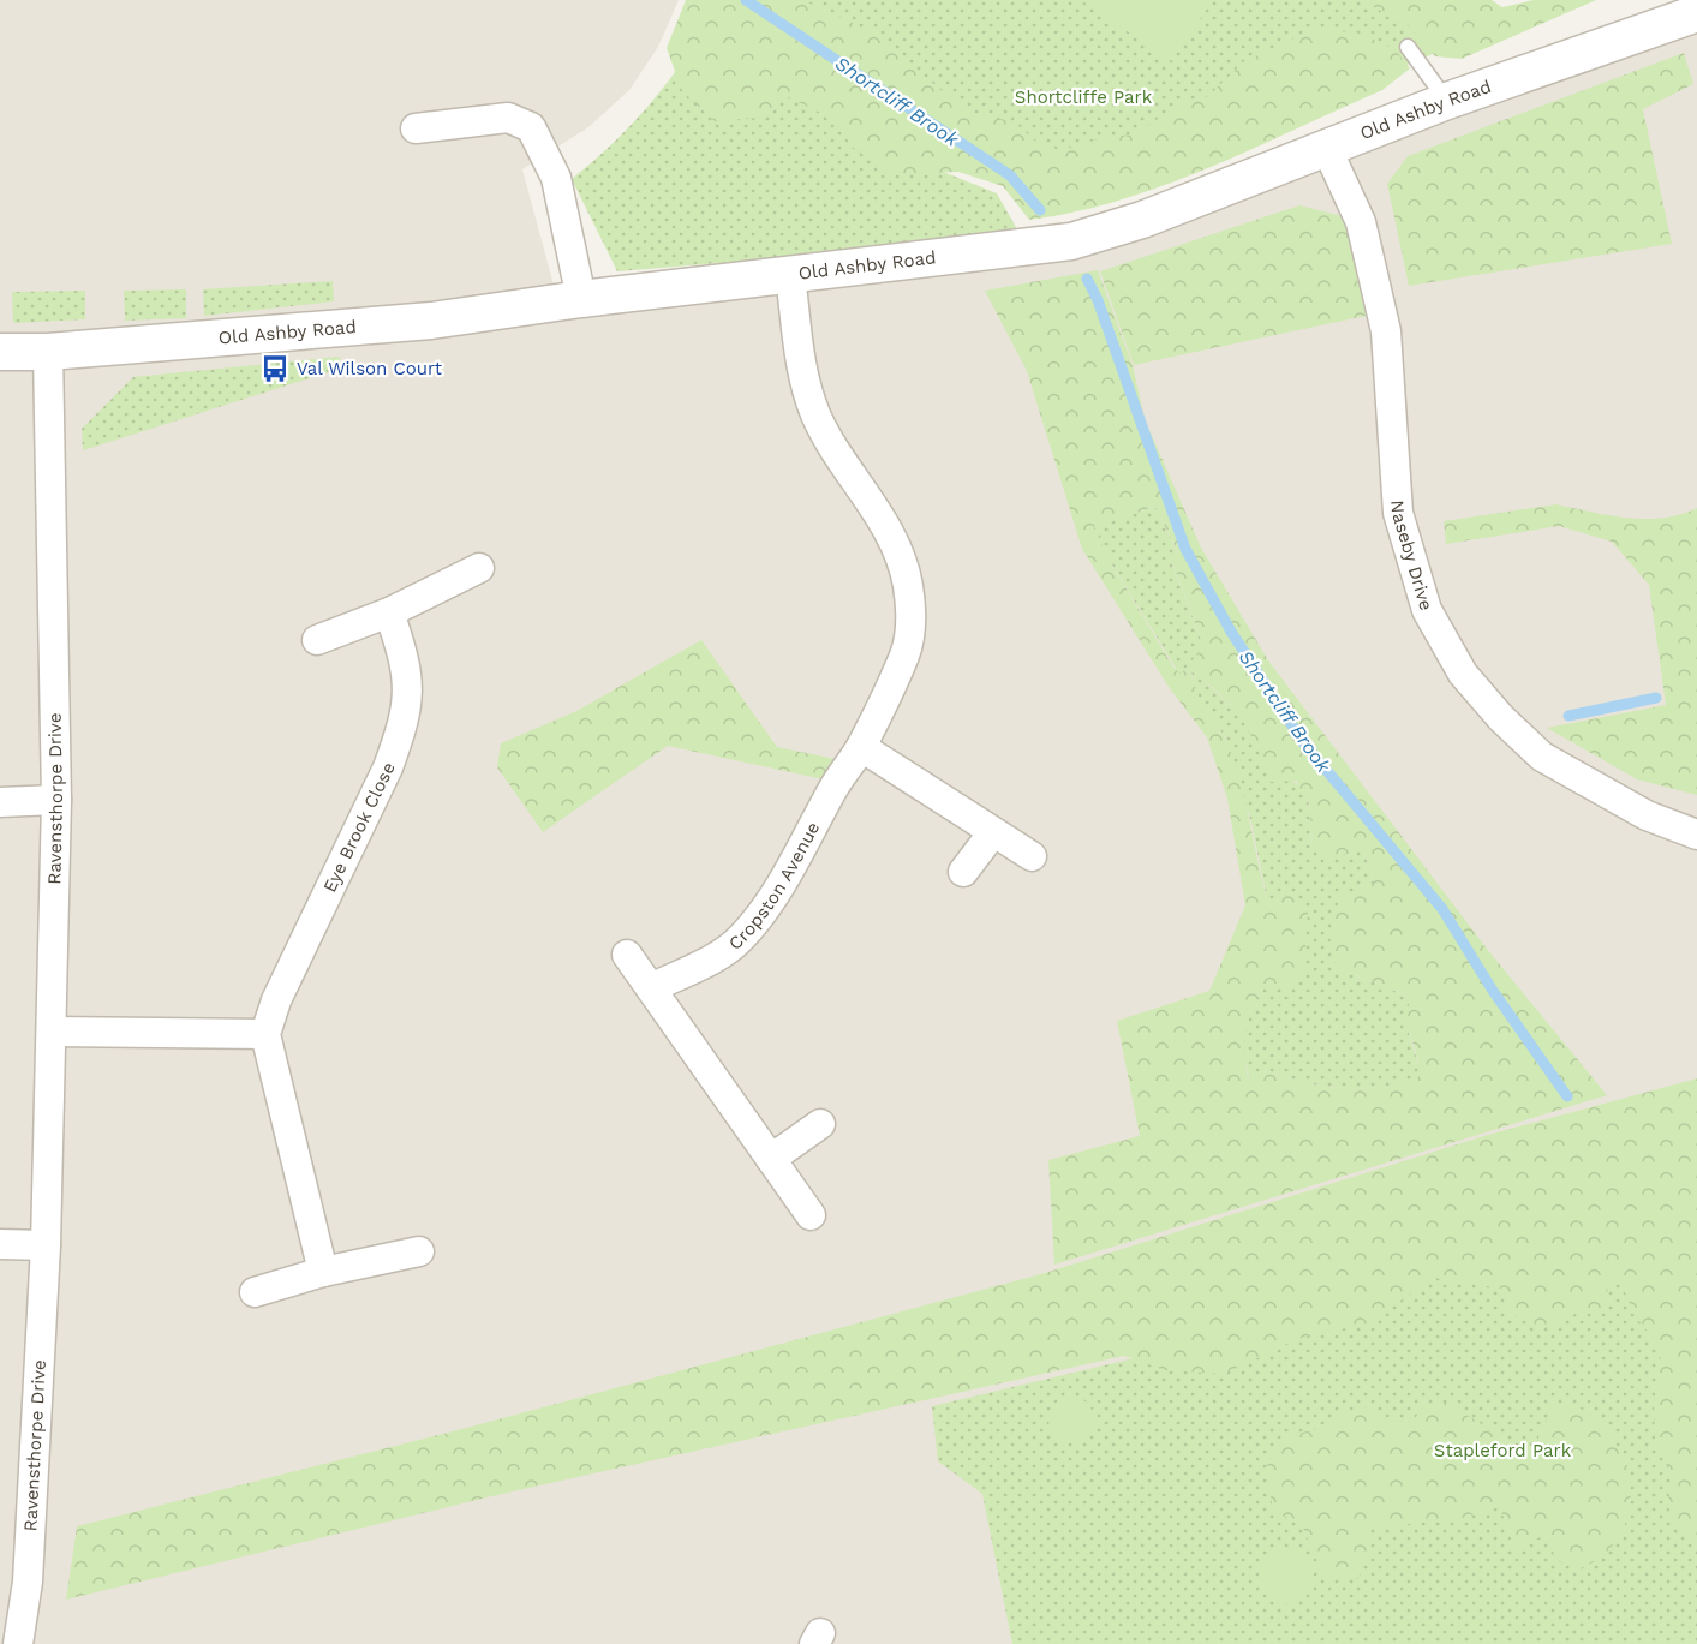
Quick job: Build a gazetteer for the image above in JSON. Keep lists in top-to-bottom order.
{
  "streets": {
    "street": [
      "Old Ashby Road",
      "Naseby Drive",
      "Ravensthorpe Drive",
      "Eye Brook Close",
      "Cropston Avenue"
    ]
  },
  "crossings": [
    ["Old Ashby Road", "Naseby Drive"],
    ["Old Ashby Road", "Ravensthorpe Drive"],
    ["Old Ashby Road", "Cropston Avenue"]
  ],
  "water": ["Shortcliff Brook"],
  "parks": ["Shortcliffe Park", "Stapleford Park"],
  "places": {
    "bus stop": ["Val Wilson Court"]
  }
}
